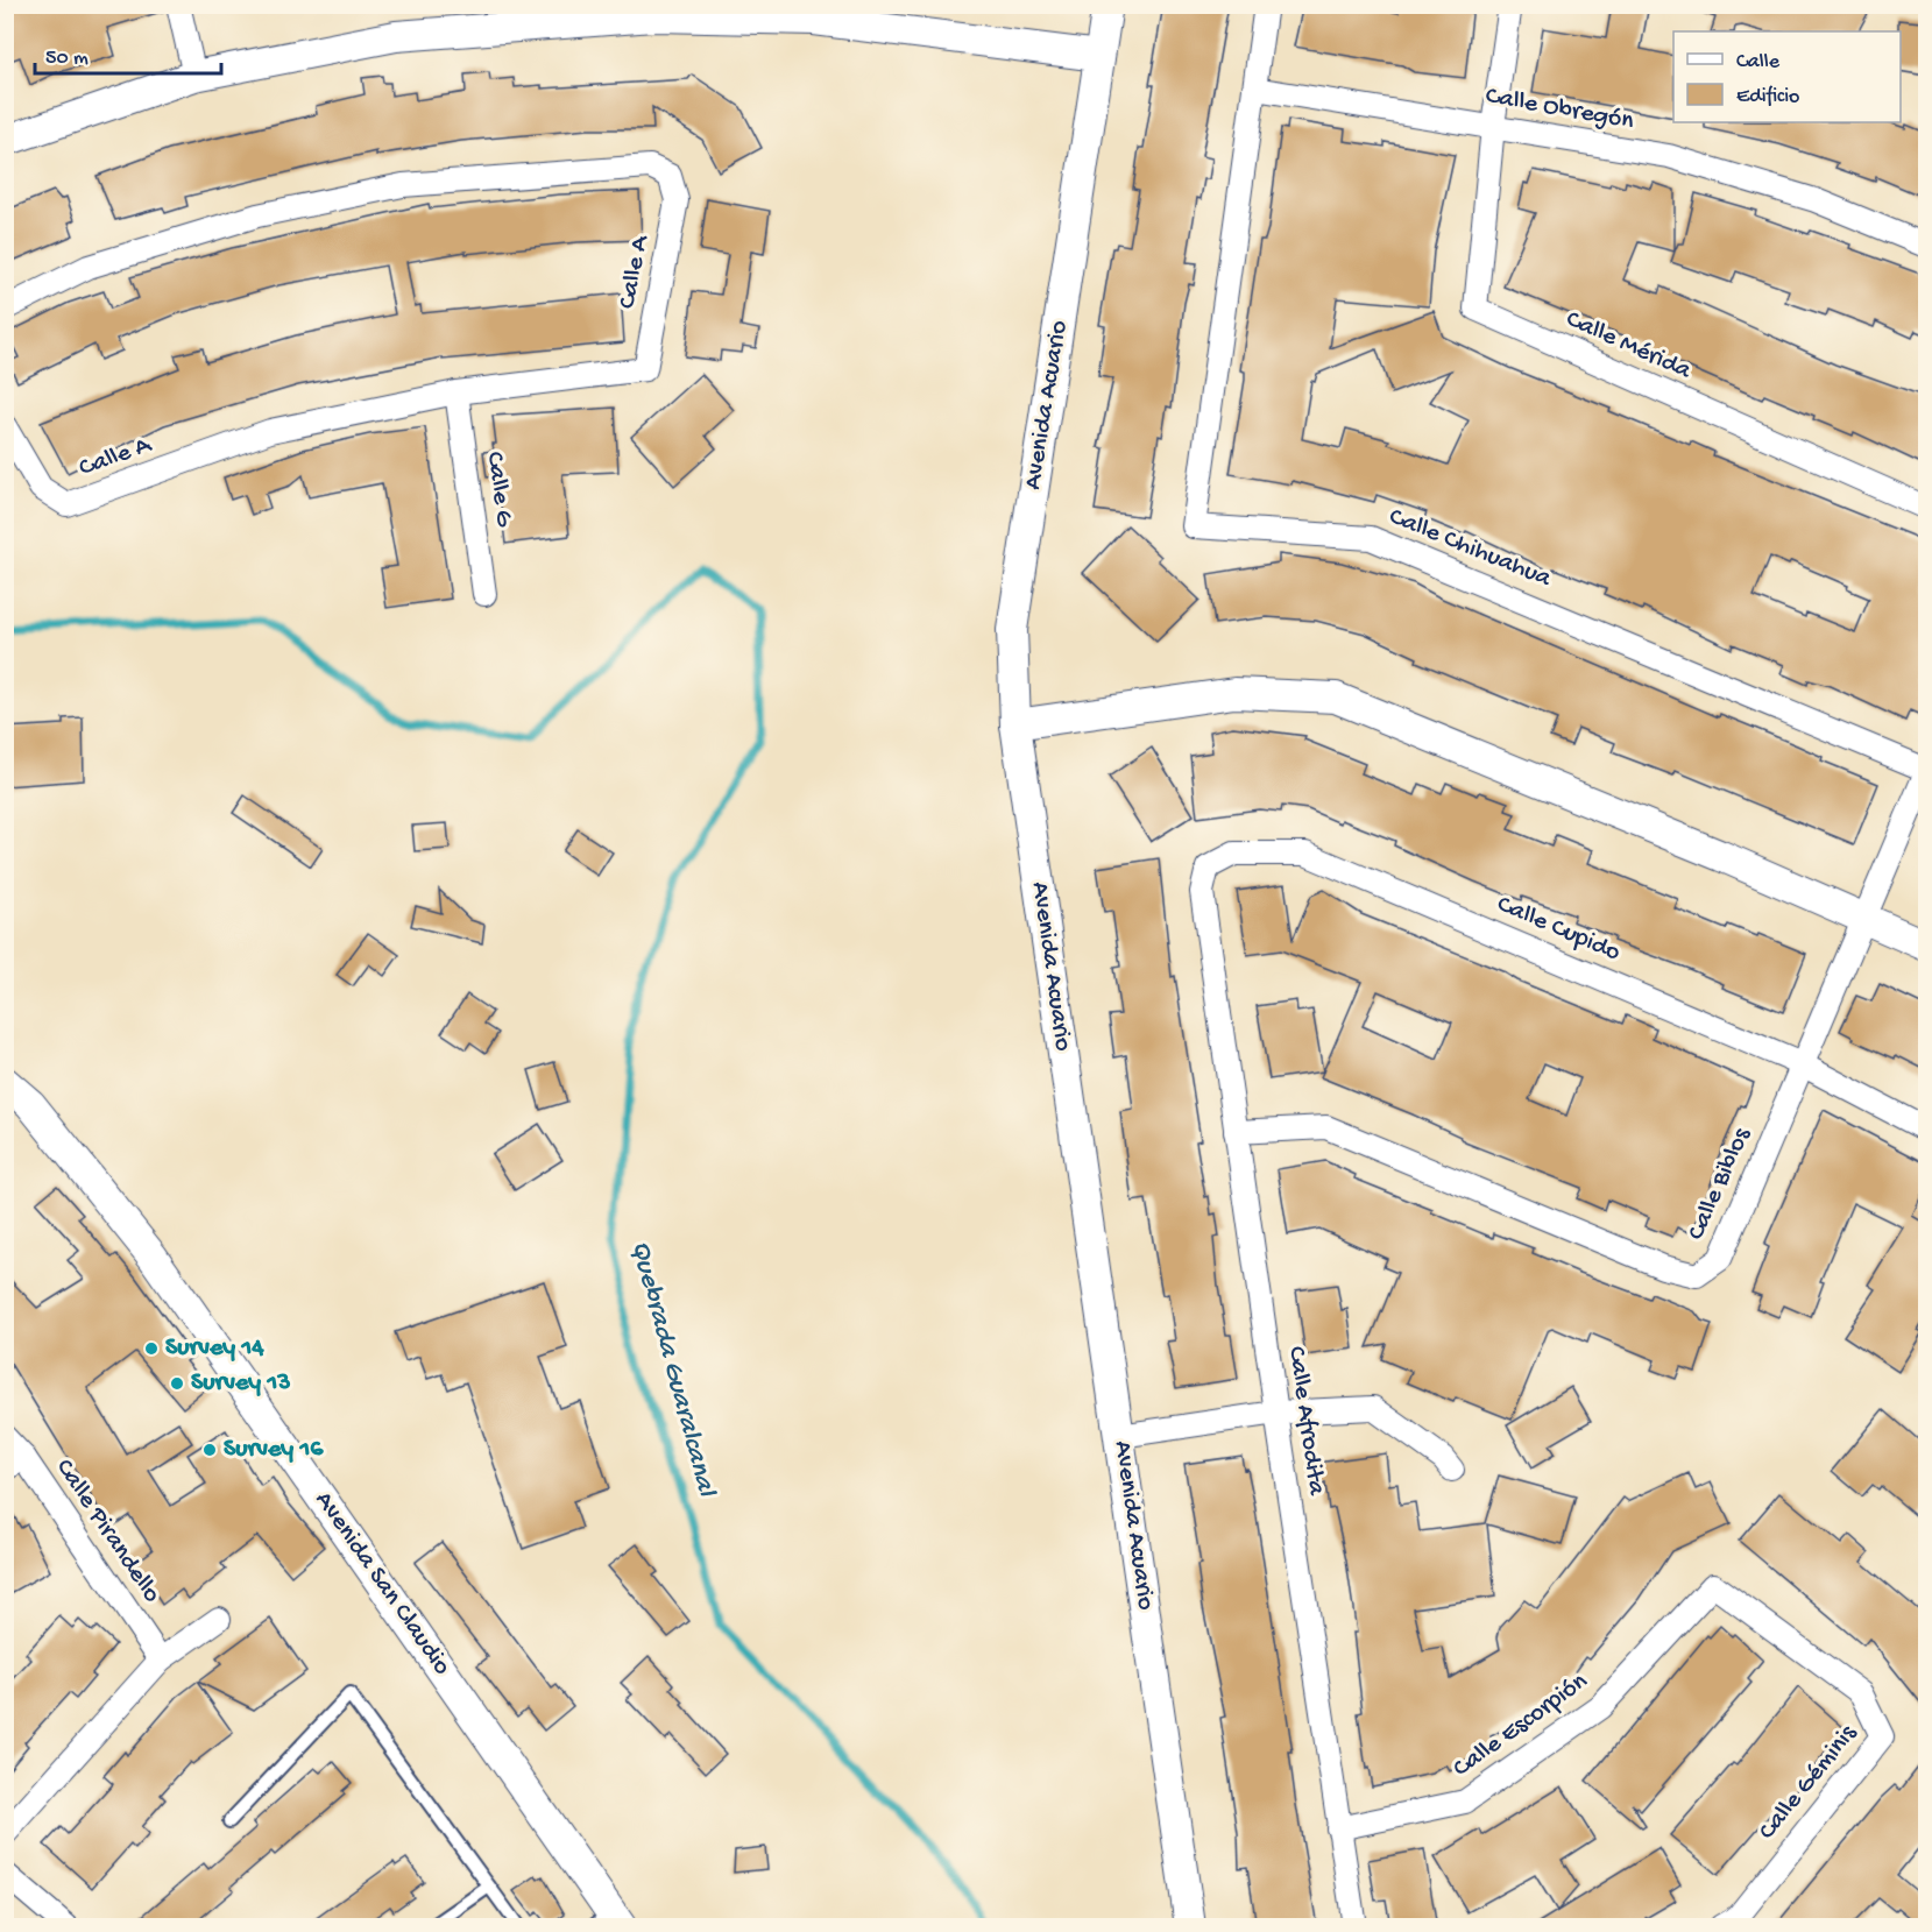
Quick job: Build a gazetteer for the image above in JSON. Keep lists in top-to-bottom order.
{
  "streets": {
    "street": [
      "Calle Obregón",
      "Calle A",
      "Calle Mérida",
      "Avenida Acuario",
      "Calle G",
      "Calle Chihuahua",
      "Calle Cupido",
      "Calle Biblos",
      "Calle Afrodita",
      "Calle Pirandello",
      "Avenida San Claudio",
      "Calle Escorpión",
      "Calle Géminis"
    ]
  },
  "crossings": [
    ["Calle Obregón", "Calle Mérida"],
    ["Calle Obregón", "Calle Chihuahua"],
    ["Calle A", "Calle G"],
    ["Calle Chihuahua", "Calle Biblos"],
    ["Calle Cupido", "Calle Biblos"],
    ["Calle Cupido", "Calle Afrodita"],
    ["Calle Biblos", "Calle Afrodita"],
    ["Calle Afrodita", "Calle Escorpión"],
    ["Calle Escorpión", "Calle Géminis"]
  ],
  "water": ["Quebrada Guaralcanal"],
  "places": ["Survey 14", "Survey 13", "Survey 16"],
  "legend": ["Calle", "Edificio"],
  "scale_bar": "50 m"
}
